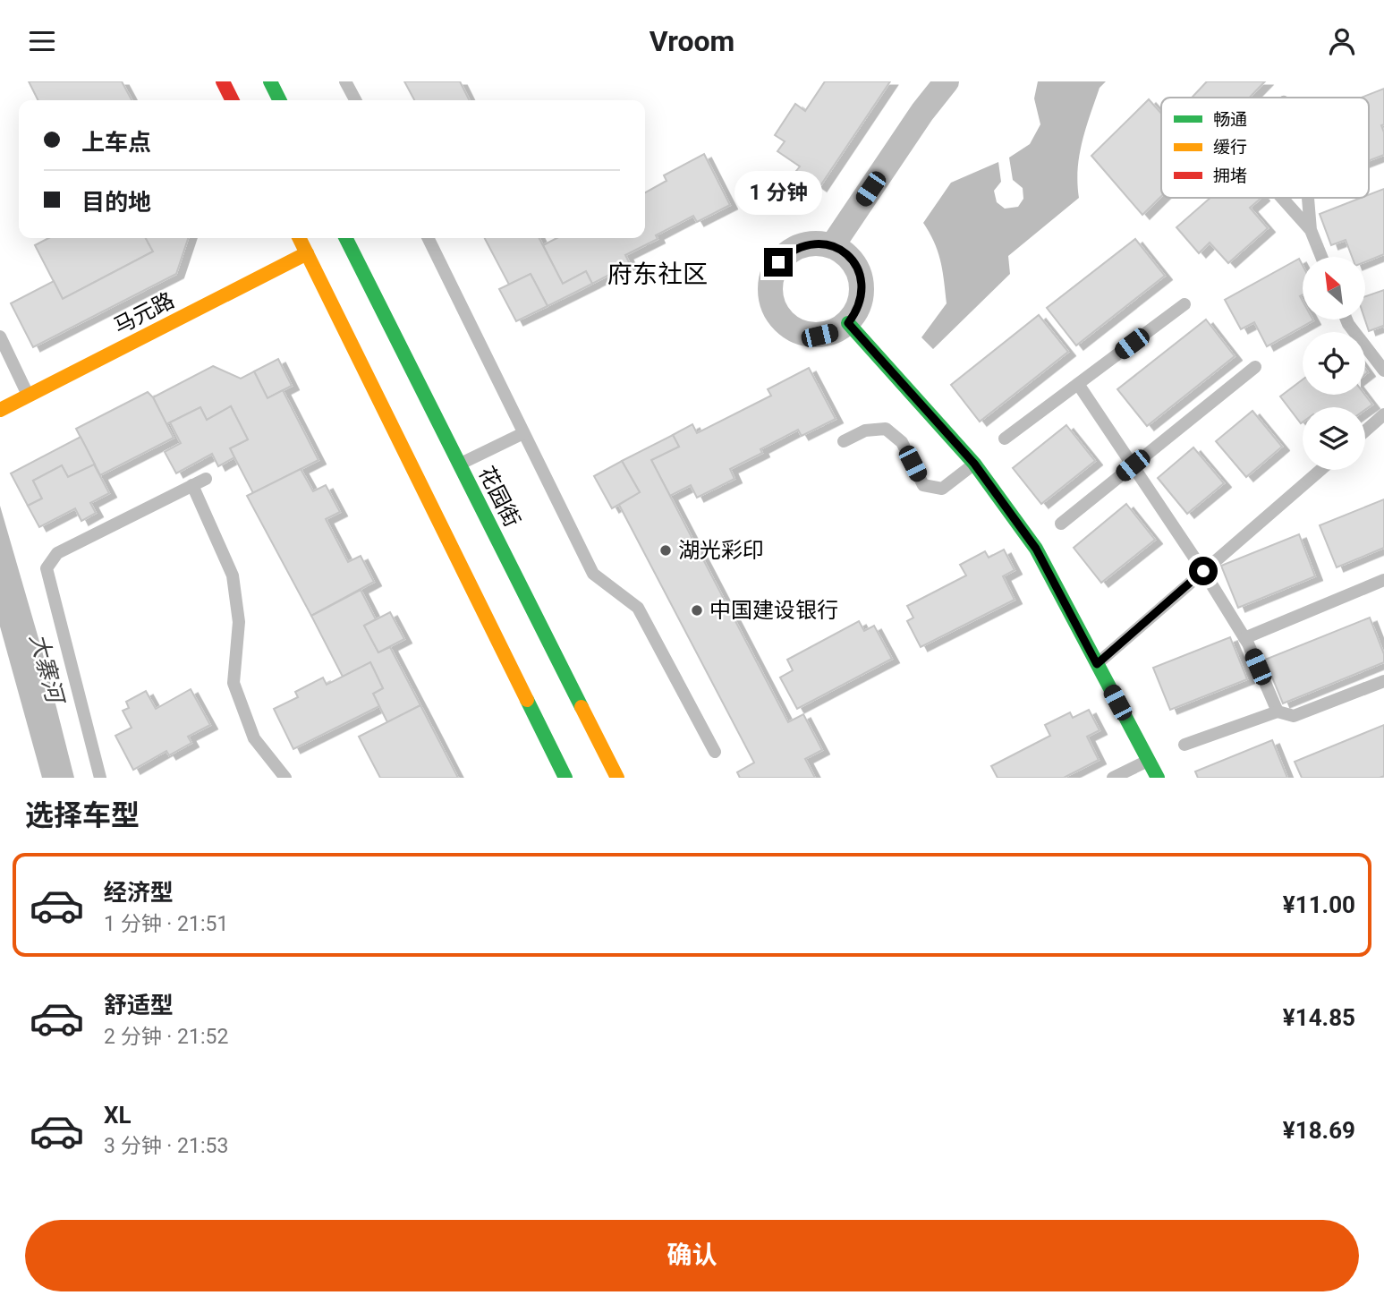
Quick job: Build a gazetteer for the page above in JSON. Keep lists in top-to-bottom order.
{
  "streets": {
    "main road": ["马元路", "花园街"]
  },
  "districts": ["府东社区"],
  "water": ["大寨河"],
  "places": ["湖光彩印", "中国建设银行"],
  "legend": ["畅通", "缓行", "拥堵"],
  "north": "top left",
  "page": {
    "header": "Vroom",
    "banner": ["上车点", "目的地"],
    "bubble": "1 分钟",
    "heading": "选择车型",
    "list": [
      {
        "name": "经济型",
        "note": "1 分钟 · 21:51",
        "value": "¥11.00"
      },
      {
        "name": "舒适型",
        "note": "2 分钟 · 21:52",
        "value": "¥14.85"
      },
      {
        "name": "XL",
        "note": "3 分钟 · 21:53",
        "value": "¥18.69"
      }
    ],
    "buttons": "确认"
  }
}
